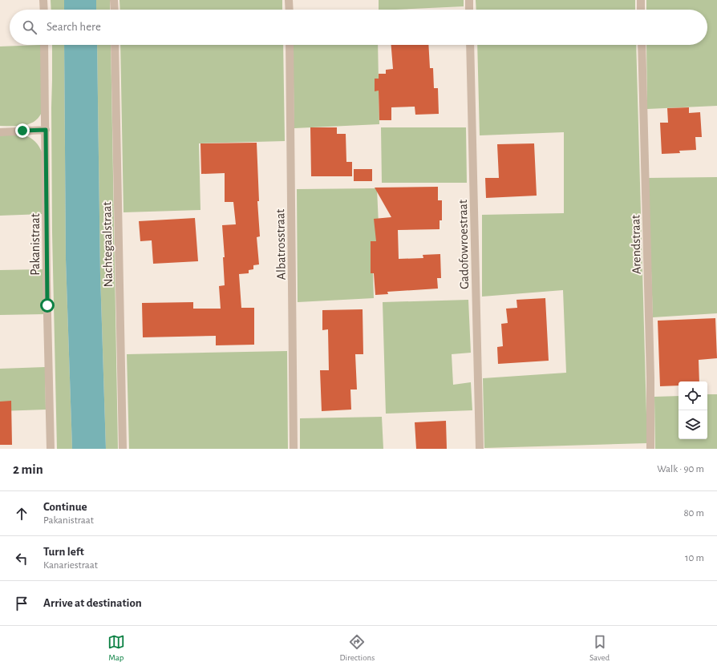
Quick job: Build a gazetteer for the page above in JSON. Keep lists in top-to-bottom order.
{
  "streets": {
    "street": [
      "Pakanistraat",
      "Nachtegaalstraat",
      "Albatrosstraat",
      "Gadofowroestraat",
      "Arendstraat"
    ]
  },
  "page": {
    "search": "Search here",
    "heading": ["2 min", "Walk · 90 m"],
    "list": [
      ["Continue", "Pakanistraat", "80 m"],
      ["Turn left", "Kanariestraat", "10 m"],
      "Arrive at destination"
    ],
    "nav": ["Map", "Directions", "Saved"]
  }
}
